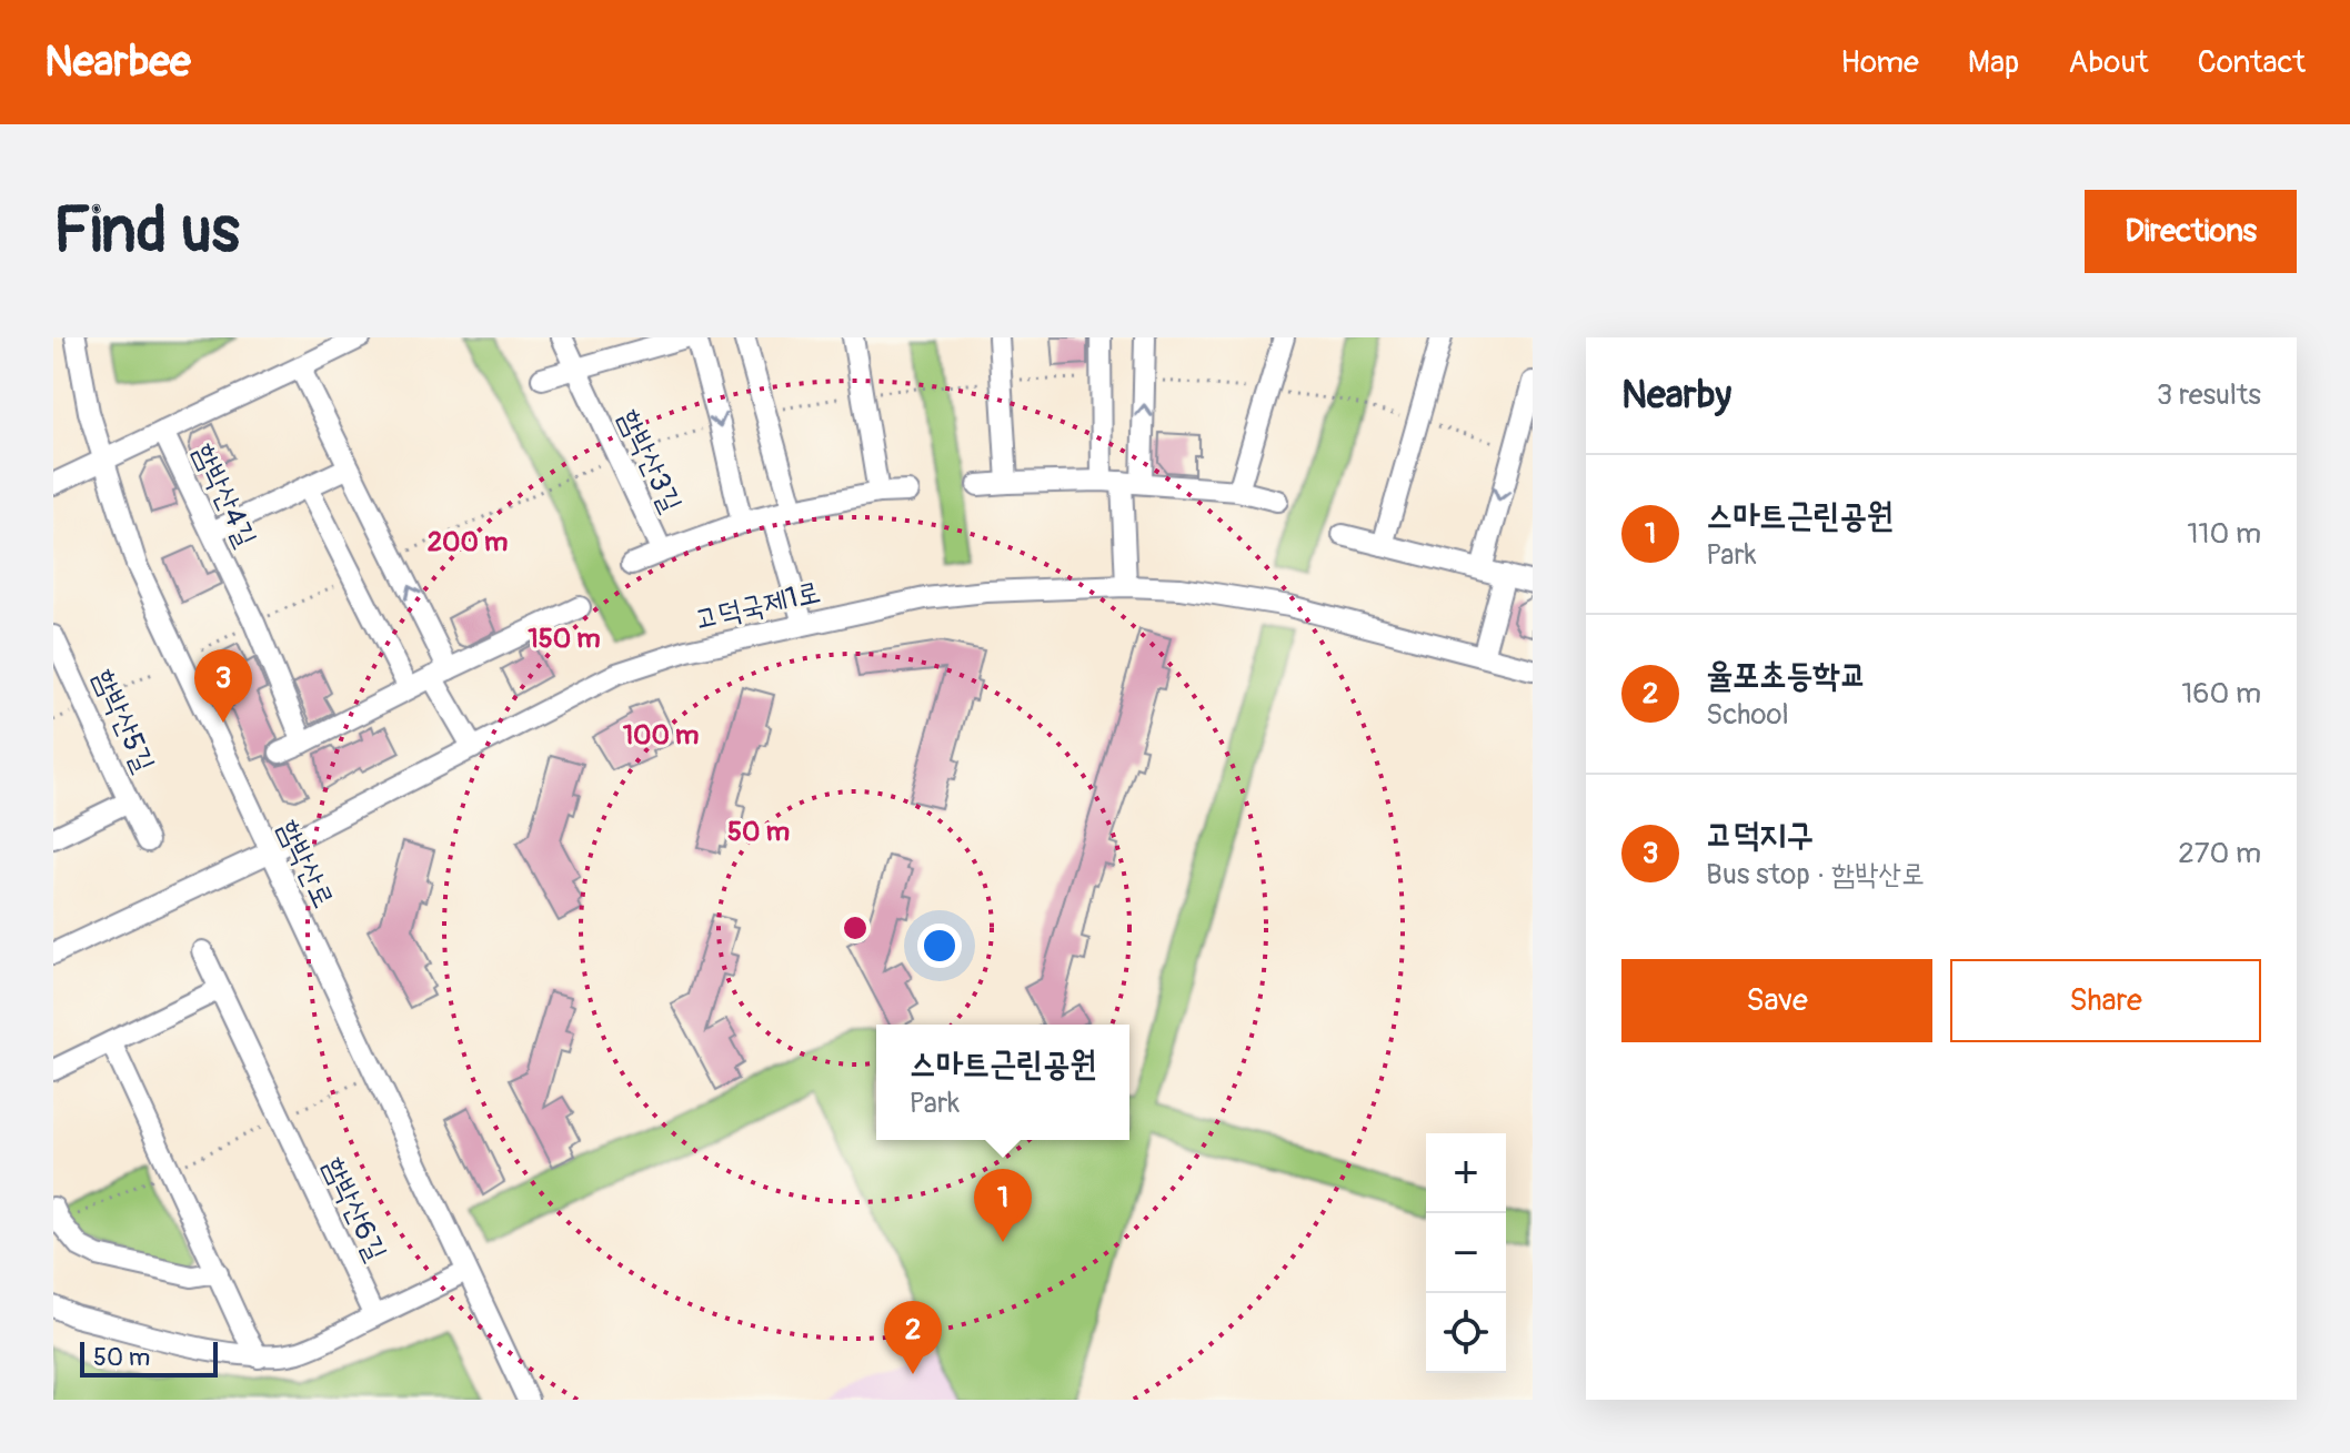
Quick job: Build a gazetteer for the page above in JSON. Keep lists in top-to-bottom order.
{
  "streets": {
    "street": [
      "함박산3길",
      "함박산4길",
      "고덕국제1로",
      "함박산5길",
      "함박산로",
      "함박산6길"
    ]
  },
  "crossings": [
    ["고덕국제1로", "함박산로"]
  ],
  "scale_bar": "50 m",
  "page": {
    "header": "Nearbee",
    "nav": [
      "Home",
      "Map",
      "About",
      "Contact"
    ],
    "buttons": [
      "Directions",
      ["Save", "Share"]
    ],
    "title": "Find us",
    "heading": ["Nearby", "3 results"],
    "list": [
      {
        "mark": "1",
        "name": "스마트근린공원",
        "note": "Park",
        "value": "110 m"
      },
      {
        "mark": "2",
        "name": "율포초등학교",
        "note": "School",
        "value": "160 m"
      },
      {
        "mark": "3",
        "name": "고덕지구",
        "note": "Bus stop · 함박산로",
        "value": "270 m"
      }
    ],
    "pins": ["3", "1", "2"],
    "popup": ["스마트근린공원", "Park"],
    "map_buttons": ["+", "−"],
    "scale": "50 m"
  },
  "rings": [
    "200 m",
    "150 m",
    "100 m",
    "50 m"
  ]
}
